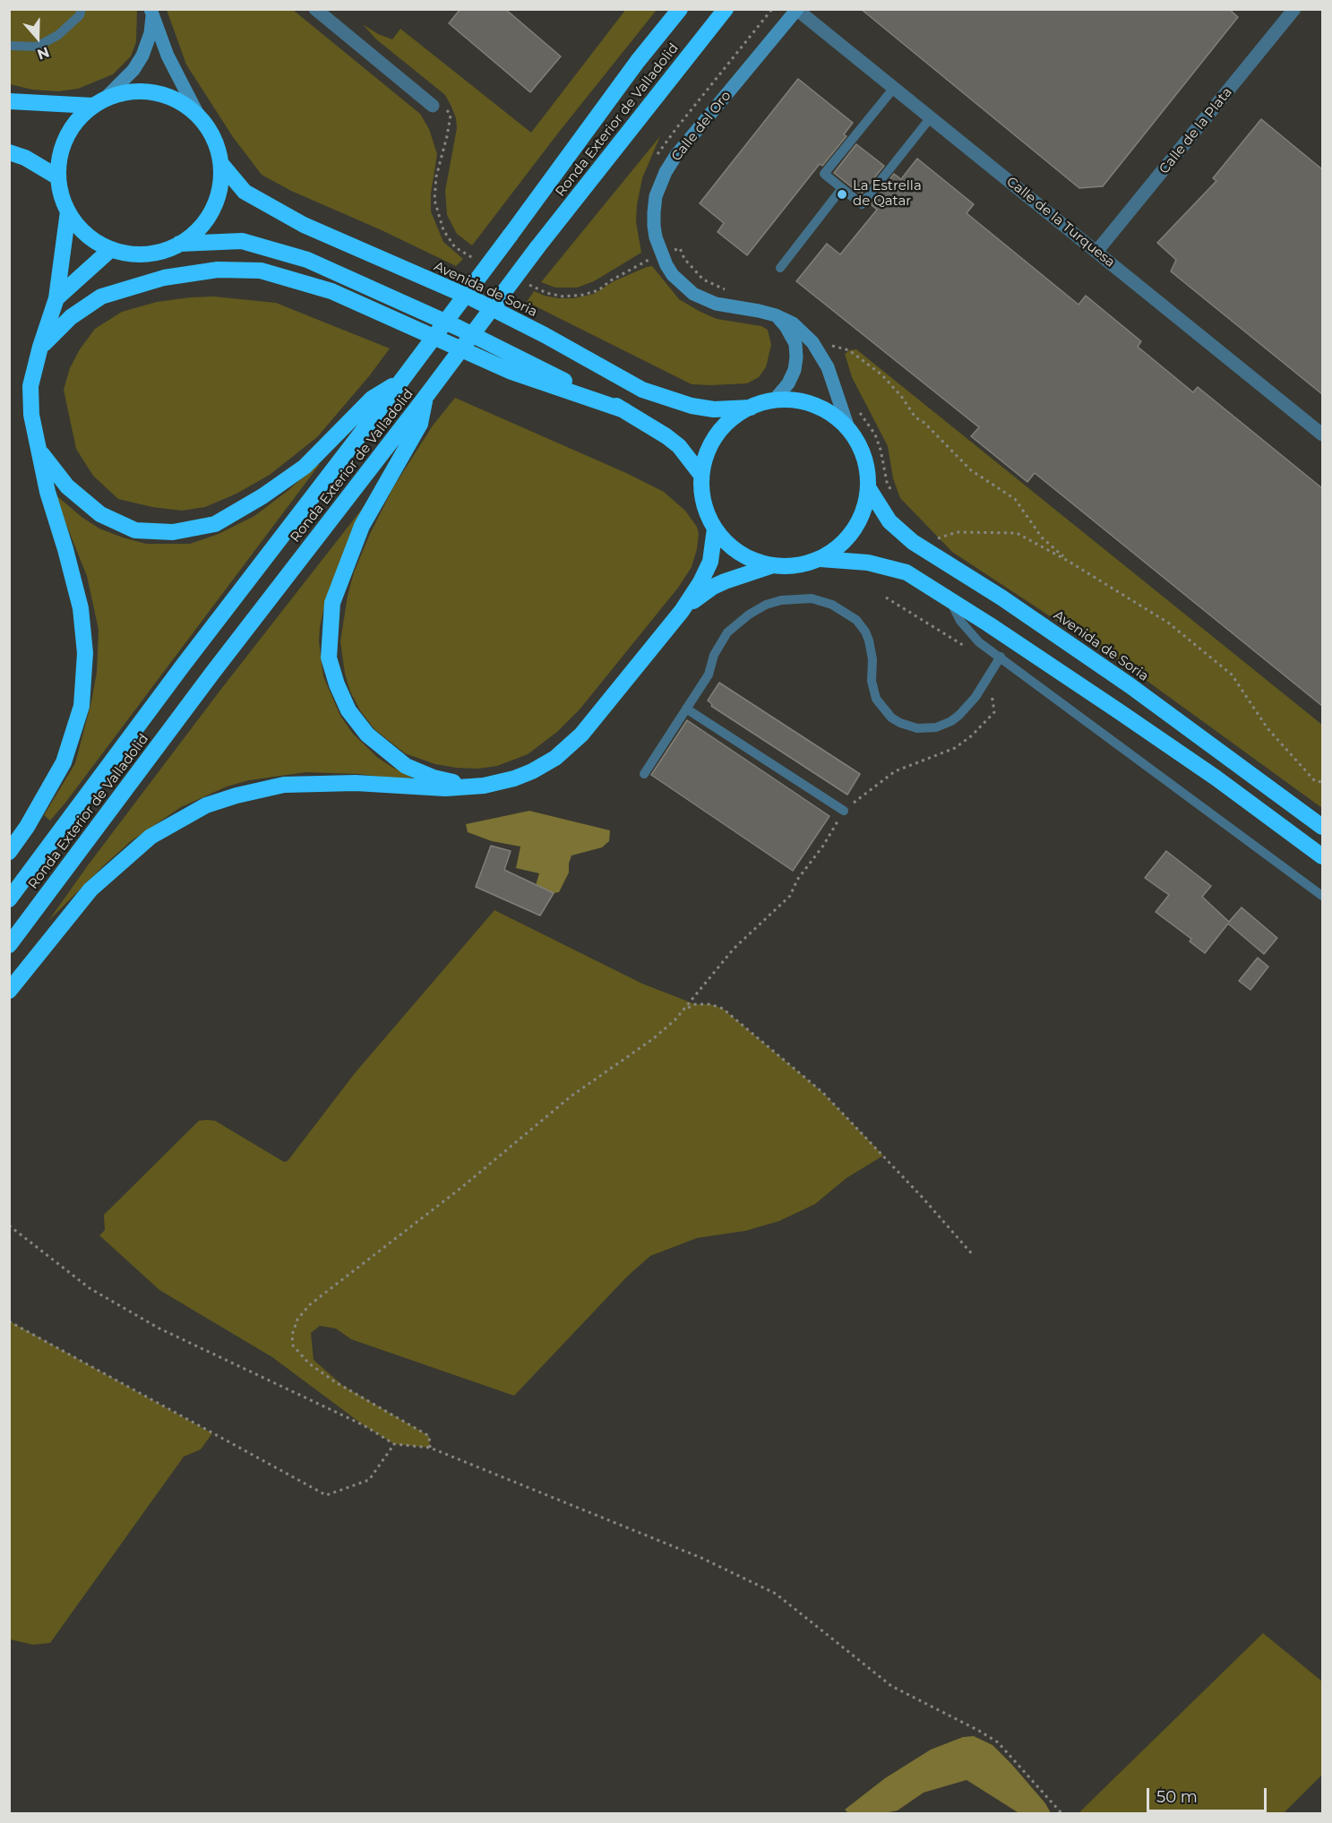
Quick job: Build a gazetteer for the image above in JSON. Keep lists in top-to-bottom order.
{
  "streets": {
    "highway": ["Ronda Exterior de Valladolid", "Avenida de Soria"],
    "street": ["Calle del Oro", "Calle de la Plata", "Calle de la Turquesa"]
  },
  "crossings": [
    ["Calle del Oro", "Calle de la Turquesa"],
    ["Calle del Oro", "Avenida de Soria"],
    ["Calle de la Plata", "Calle de la Turquesa"]
  ],
  "places": ["La Estrella de Qatar"],
  "scale_bar": "50 m",
  "north": "bottom"
}
